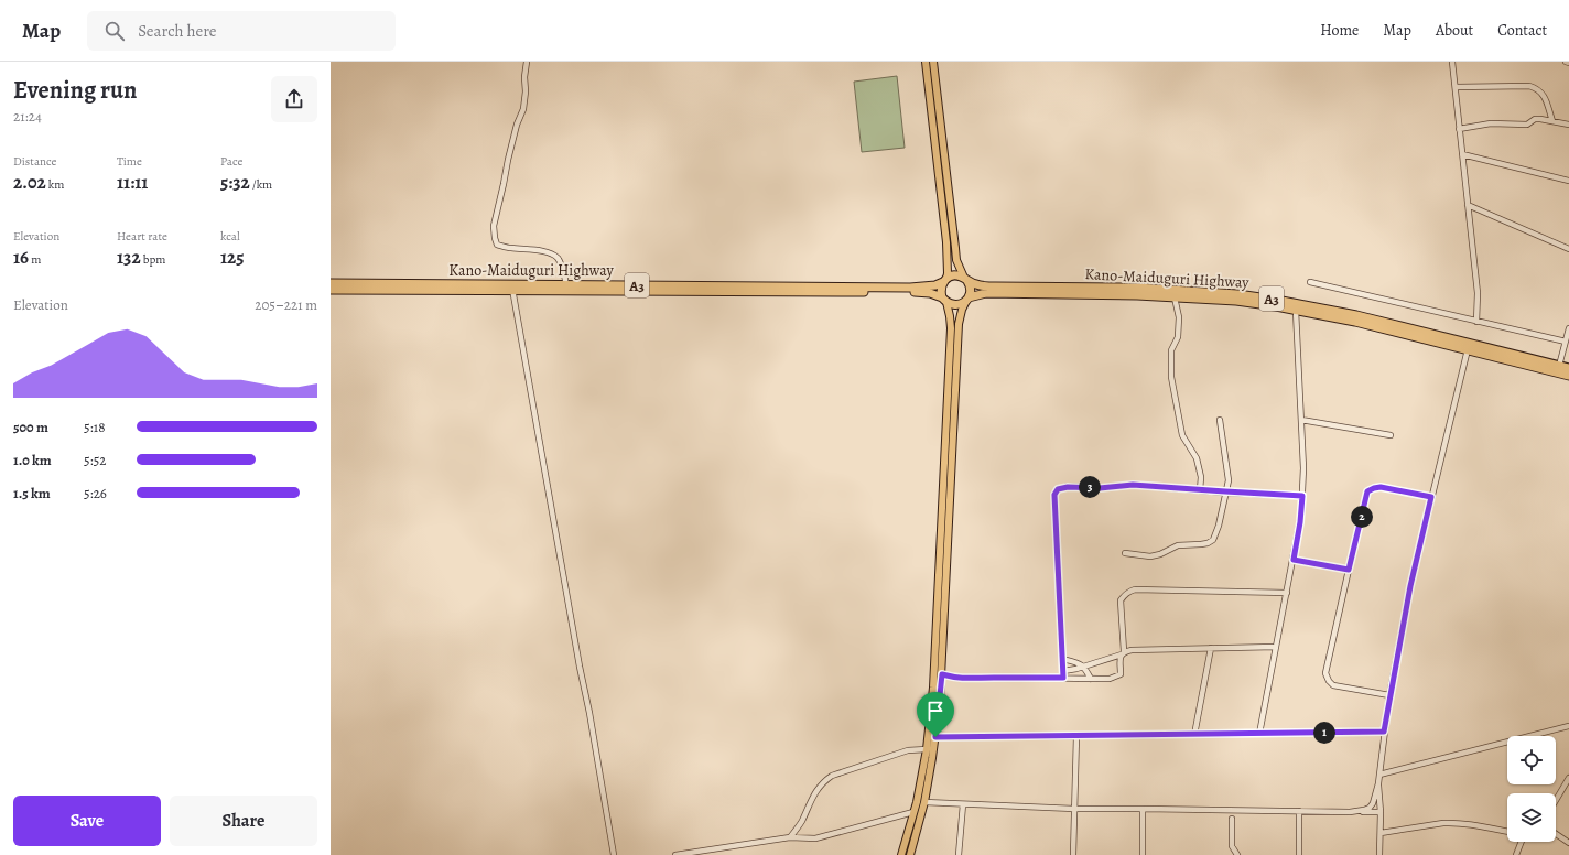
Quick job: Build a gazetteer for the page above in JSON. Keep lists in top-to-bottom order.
{
  "streets": {
    "highway": ["Kano-Maiduguri Highway", "A3"]
  },
  "crossings": [
    ["Kano-Maiduguri Highway", "A3"]
  ],
  "page": {
    "header": "Map",
    "search": "Search here",
    "nav": [
      "Home",
      "Map",
      "About",
      "Contact"
    ],
    "heading": ["Evening run", "21:24"],
    "stats": [
      ["Distance", "2.02 km"],
      ["Time", "11:11"],
      ["Pace", "5:32 /km"],
      ["Elevation", "16 m"],
      ["Heart rate", "132 bpm"],
      ["kcal", "125"]
    ],
    "chart": ["Elevation", "205–221 m"],
    "list": [
      {
        "name": "500 m",
        "note": "5:18"
      },
      {
        "name": "1.0 km",
        "note": "5:52"
      },
      {
        "name": "1.5 km",
        "note": "5:26"
      }
    ],
    "pins": ["3", "2", "1"],
    "buttons": ["Save", "Share"]
  }
}
